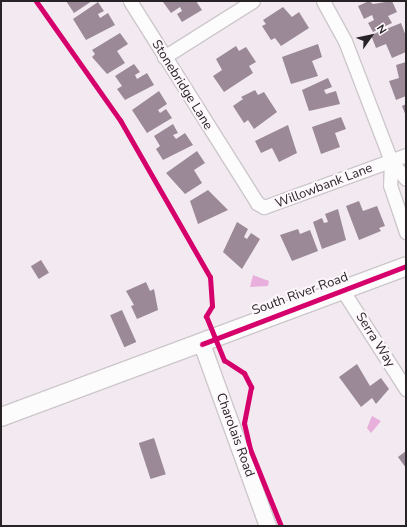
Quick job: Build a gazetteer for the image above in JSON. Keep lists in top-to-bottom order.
{
  "streets": {
    "main road": ["South River Road"],
    "street": [
      "Stonebridge Lane",
      "Willowbank Lane",
      "Serra Way",
      "Charolais Road"
    ]
  },
  "crossings": [
    ["Stonebridge Lane", "Willowbank Lane"],
    ["South River Road", "Serra Way"],
    ["South River Road", "Charolais Road"]
  ],
  "north": "top right"
}
